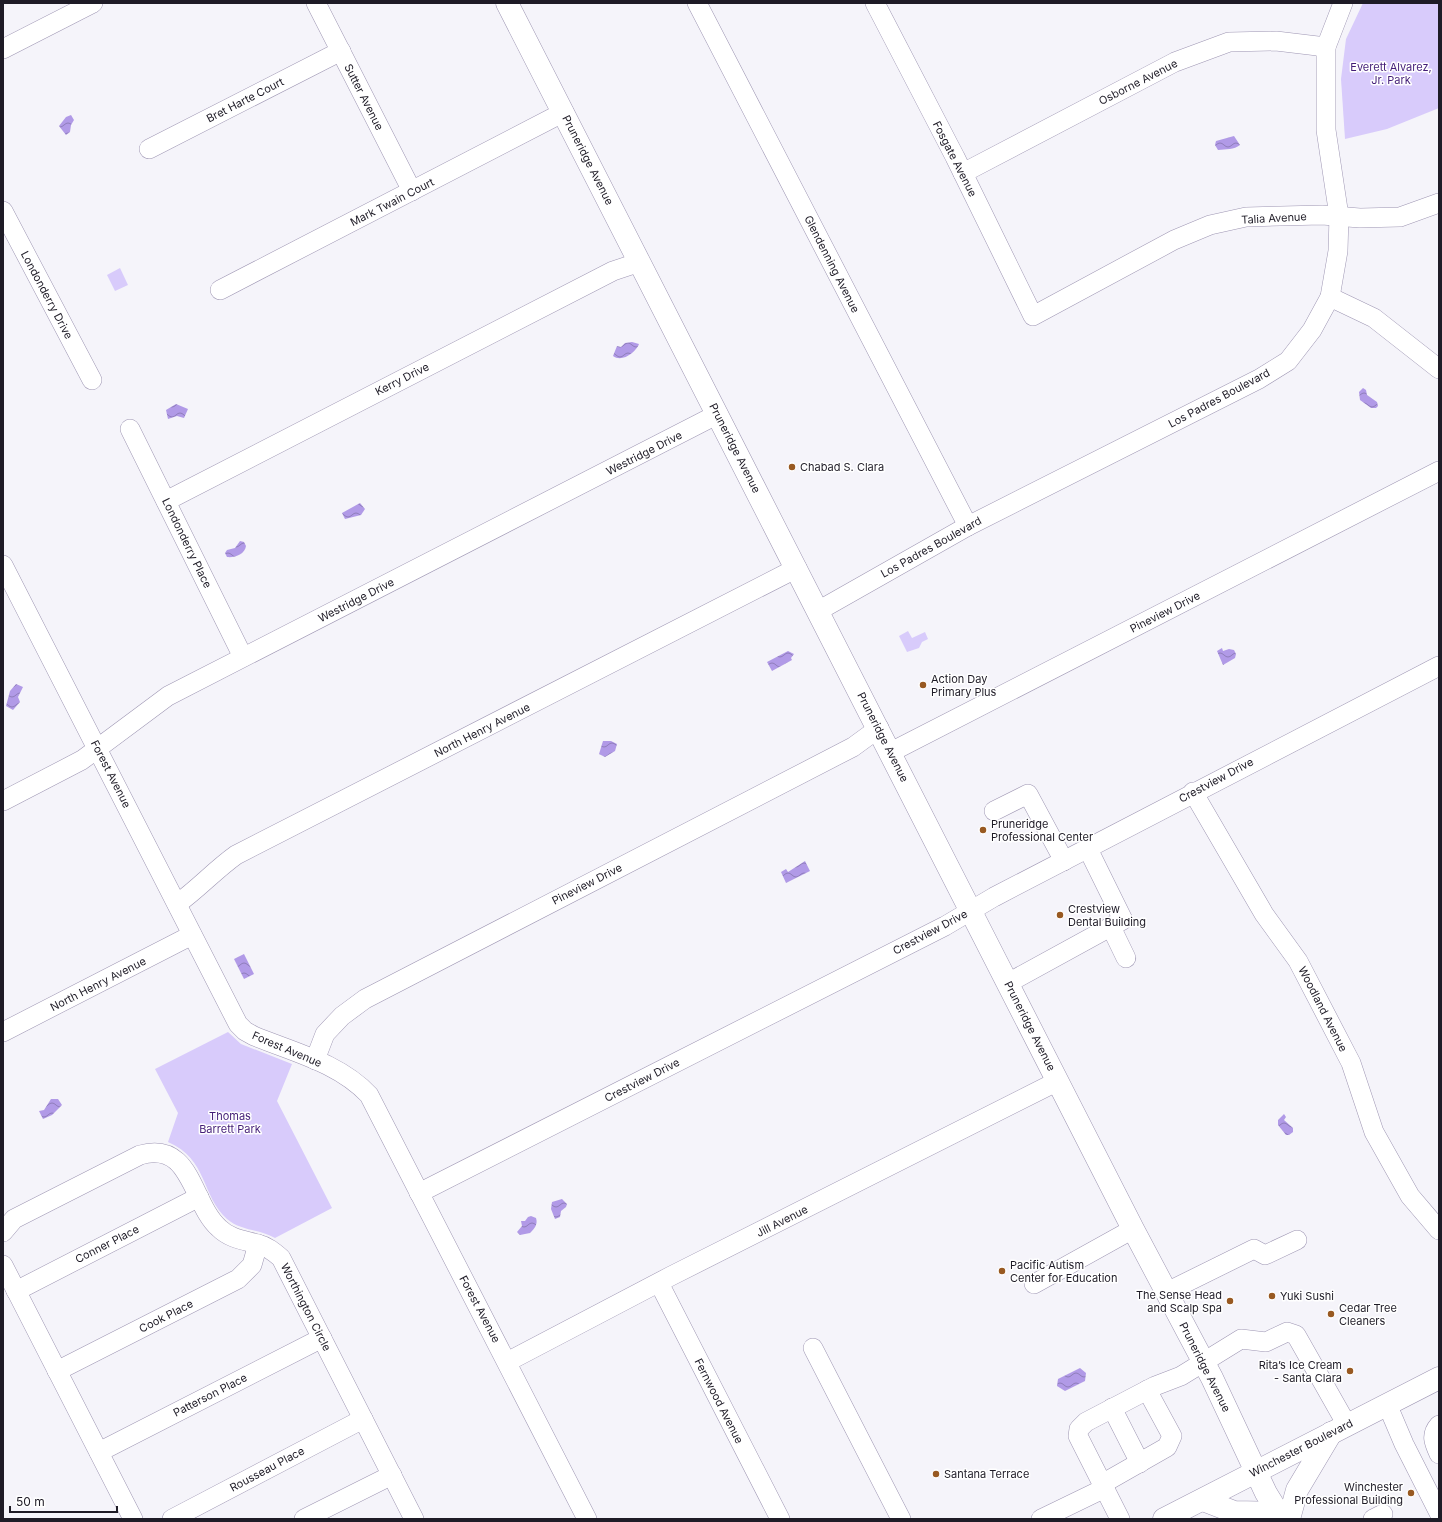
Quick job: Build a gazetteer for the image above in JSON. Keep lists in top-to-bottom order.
{
  "streets": {
    "main road": ["Pruneridge Avenue", "Winchester Boulevard"],
    "street": [
      "Osborne Avenue",
      "Sutter Avenue",
      "Bret Harte Court",
      "Fosgate Avenue",
      "Mark Twain Court",
      "Talia Avenue",
      "Glendenning Avenue",
      "Londonderry Drive",
      "Kerry Drive",
      "Los Padres Boulevard",
      "Westridge Drive",
      "Londonderry Place",
      "Pineview Drive",
      "North Henry Avenue",
      "Forest Avenue",
      "Crestview Drive",
      "Woodland Avenue",
      "Jill Avenue",
      "Conner Place",
      "Worthington Circle",
      "Cook Place",
      "Patterson Place",
      "Fernwood Avenue",
      "Rousseau Place"
    ]
  },
  "crossings": [
    ["Osborne Avenue", "Fosgate Avenue"],
    ["Osborne Avenue", "Los Padres Boulevard"],
    ["Sutter Avenue", "Bret Harte Court"],
    ["Sutter Avenue", "Mark Twain Court"],
    ["Fosgate Avenue", "Talia Avenue"],
    ["Pruneridge Avenue", "Mark Twain Court"],
    ["Pruneridge Avenue", "Kerry Drive"],
    ["Pruneridge Avenue", "Los Padres Boulevard"],
    ["Pruneridge Avenue", "Westridge Drive"],
    ["Pruneridge Avenue", "Pineview Drive"],
    ["Pruneridge Avenue", "North Henry Avenue"],
    ["Pruneridge Avenue", "Crestview Drive"],
    ["Pruneridge Avenue", "Jill Avenue"],
    ["Pruneridge Avenue", "Winchester Boulevard"],
    ["Talia Avenue", "Los Padres Boulevard"],
    ["Glendenning Avenue", "Los Padres Boulevard"],
    ["Kerry Drive", "Londonderry Place"],
    ["Westridge Drive", "Londonderry Place"],
    ["Westridge Drive", "Forest Avenue"],
    ["Pineview Drive", "Forest Avenue"],
    ["North Henry Avenue", "Forest Avenue"],
    ["Forest Avenue", "Crestview Drive"],
    ["Forest Avenue", "Jill Avenue"],
    ["Crestview Drive", "Woodland Avenue"],
    ["Jill Avenue", "Fernwood Avenue"],
    ["Conner Place", "Worthington Circle"],
    ["Worthington Circle", "Cook Place"],
    ["Worthington Circle", "Patterson Place"],
    ["Worthington Circle", "Rousseau Place"]
  ],
  "parks": ["Everett Alvarez, Jr. Park", "Thomas Barrett Park"],
  "places": [
    "Chabad S. Clara",
    "Action Day Primary Plus",
    "Pruneridge Professional Center",
    "Crestview Dental Building",
    "Pacific Autism Center for Education",
    "Yuki Sushi",
    "The Sense Head and Scalp Spa",
    "Cedar Tree Cleaners",
    "Rita’s Ice Cream - Santa Clara",
    "Santana Terrace",
    "Winchester Professional Building"
  ],
  "scale_bar": "50 m"
}
